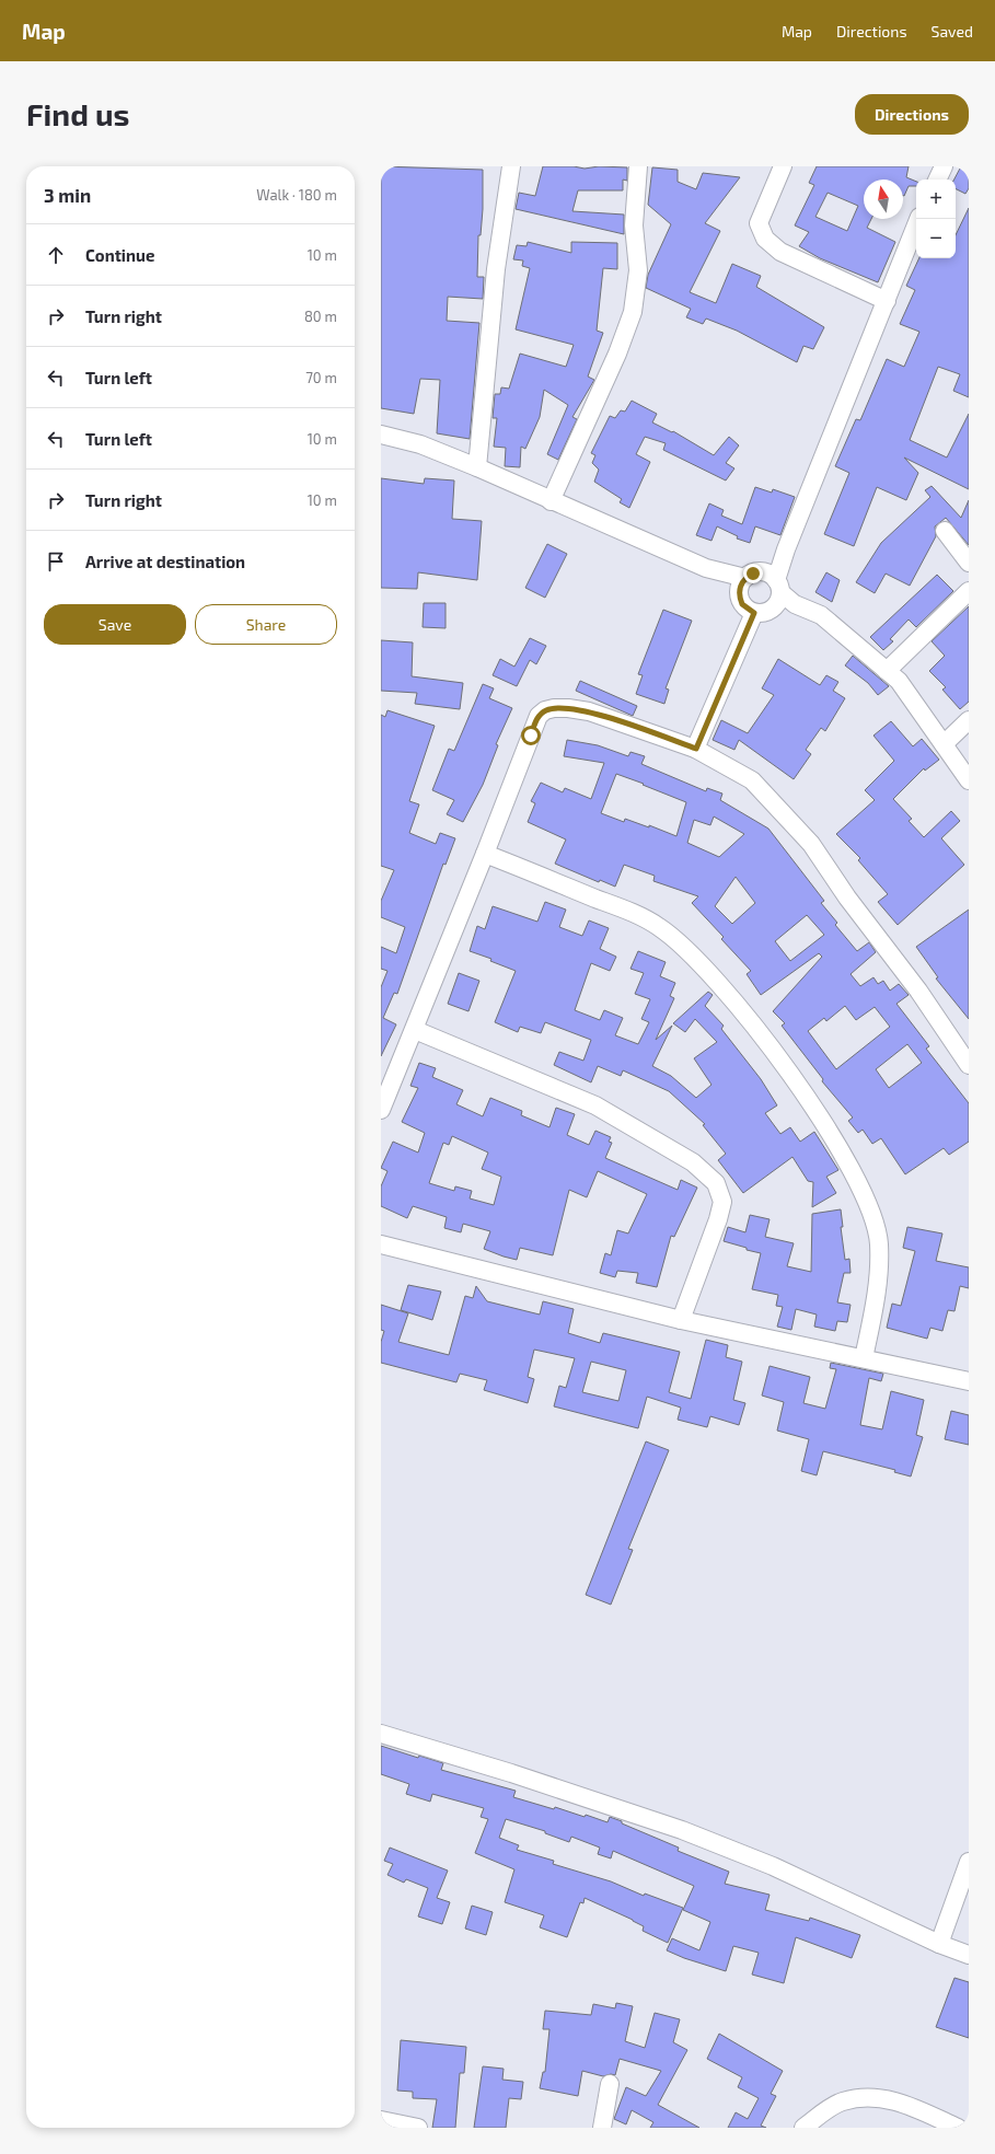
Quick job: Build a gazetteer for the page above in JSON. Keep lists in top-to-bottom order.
{
  "north": "top",
  "page": {
    "header": "Map",
    "nav": ["Map", "Directions", "Saved"],
    "buttons": [
      "Directions",
      ["Save", "Share"]
    ],
    "title": "Find us",
    "heading": ["3 min", "Walk · 180 m"],
    "map_buttons": ["+", "−"],
    "list": [
      ["Continue", "10 m"],
      ["Turn right", "80 m"],
      ["Turn left", "70 m"],
      ["Turn left", "10 m"],
      ["Turn right", "10 m"],
      "Arrive at destination"
    ]
  }
}
